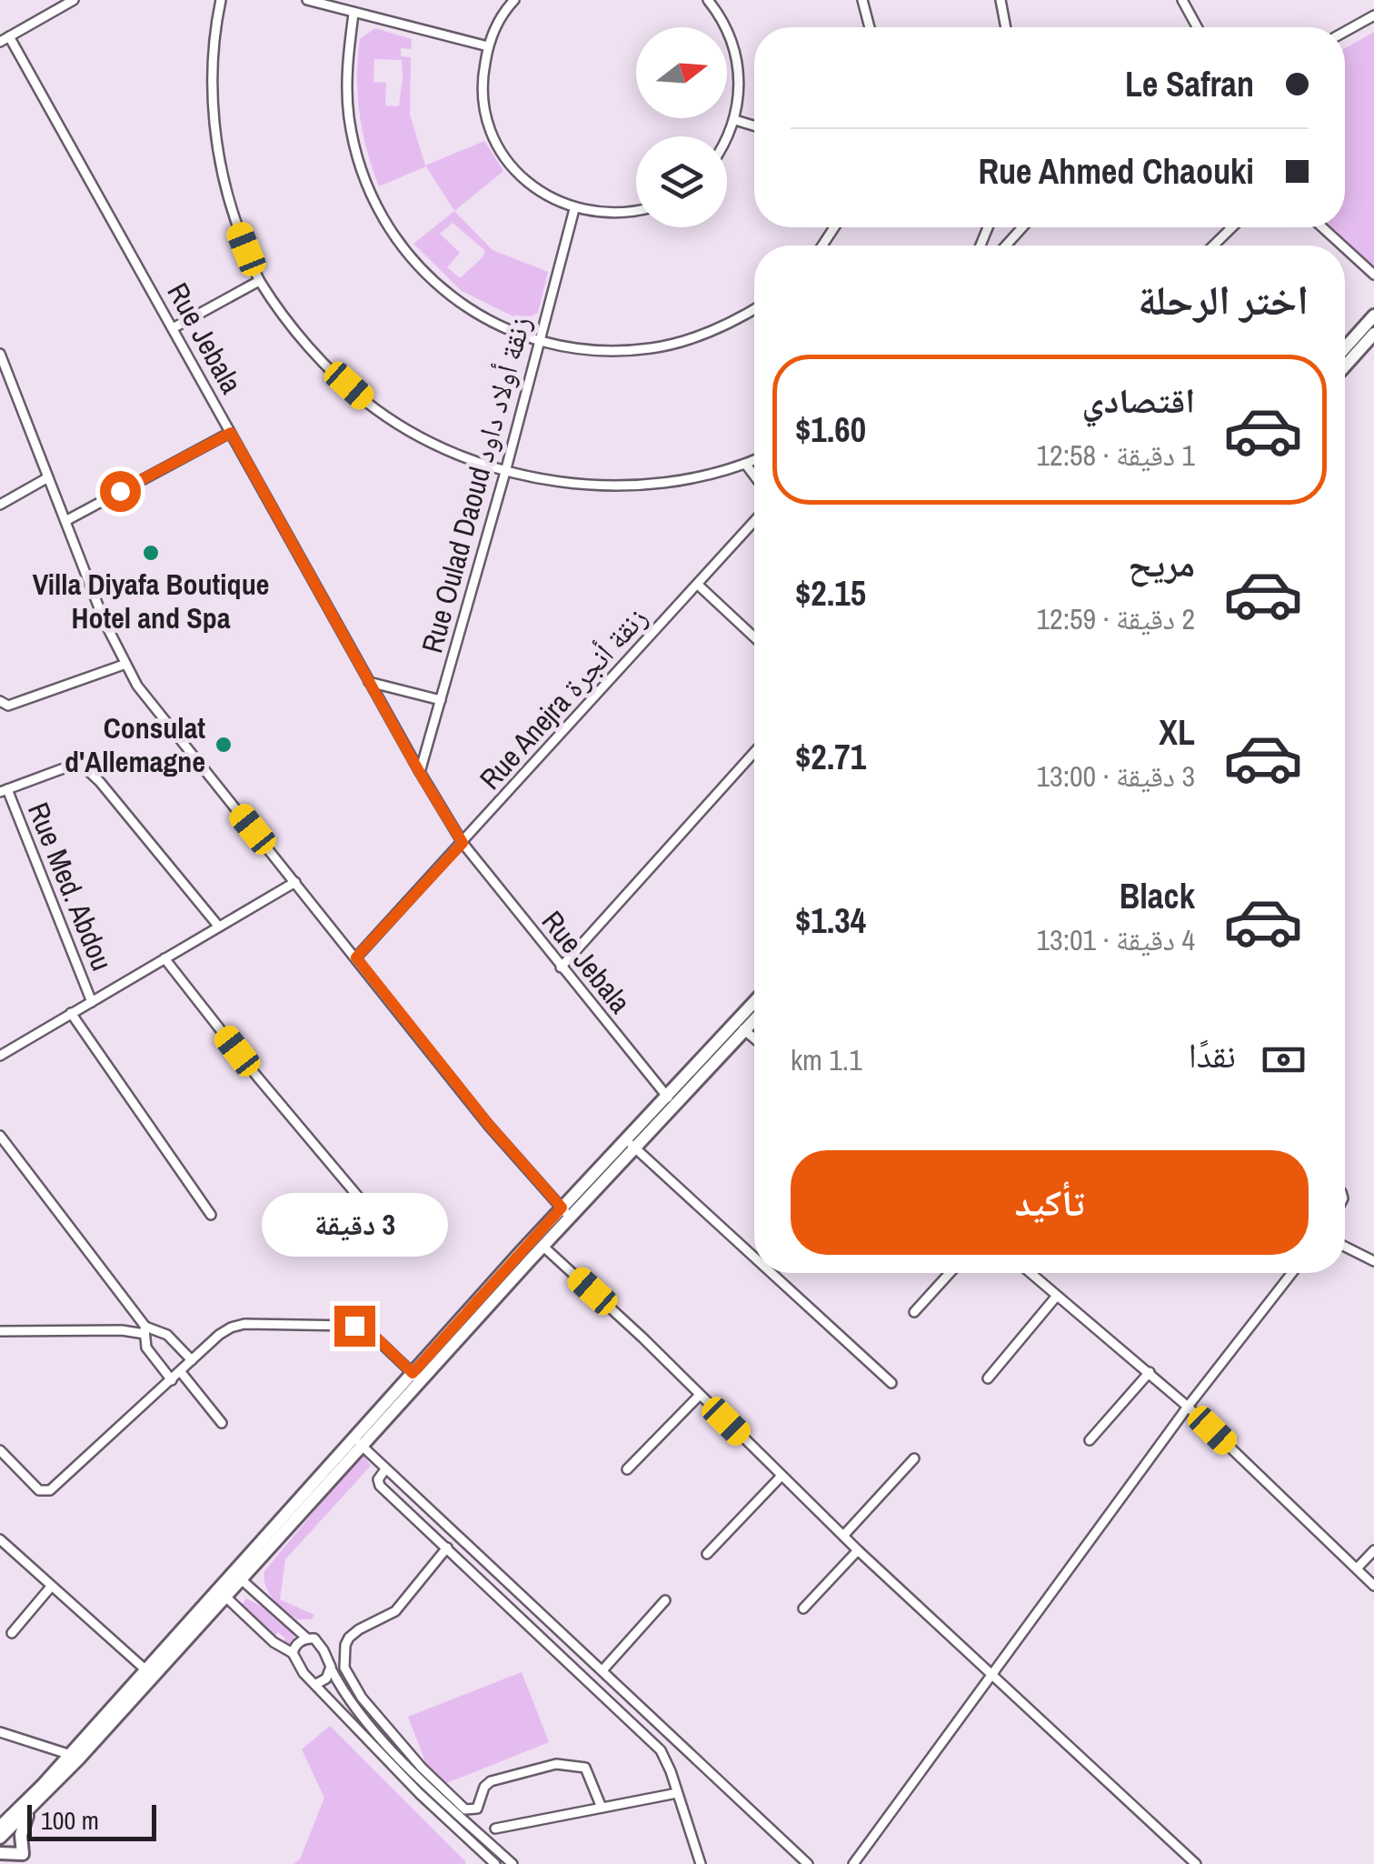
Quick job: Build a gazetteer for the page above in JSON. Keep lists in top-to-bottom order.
{
  "streets": {
    "street": [
      "Rue Jebala",
      "Rue Oulad Daoud زنقة أولاد داود",
      "Rue Anejra زنقة أنجرة",
      "Rue Med. Abdou"
    ]
  },
  "crossings": [
    ["Rue Jebala", "Rue Oulad Daoud زنقة أولاد داود"],
    ["Rue Jebala", "Rue Anejra زنقة أنجرة"]
  ],
  "places": ["Villa Diyafa Boutique Hotel and Spa", "Consulat d'Allemagne"],
  "scale_bar": "100 m",
  "north": "right",
  "page": {
    "banner": ["Le Safran", "Rue Ahmed Chaouki"],
    "heading": "اختر الرحلة",
    "list": [
      {
        "name": "اقتصادي",
        "note": "1 دقيقة · 12:58",
        "value": "$1.60"
      },
      {
        "name": "مريح",
        "note": "2 دقيقة · 12:59",
        "value": "$2.15"
      },
      {
        "name": "XL",
        "note": "3 دقيقة · 13:00",
        "value": "$2.71"
      },
      {
        "name": "Black",
        "note": "4 دقيقة · 13:01",
        "value": "$1.34"
      }
    ],
    "pay": ["نقدًا", "1.1 km"],
    "buttons": "تأكيد",
    "bubble": "3 دقيقة",
    "scale": "100 m"
  }
}
